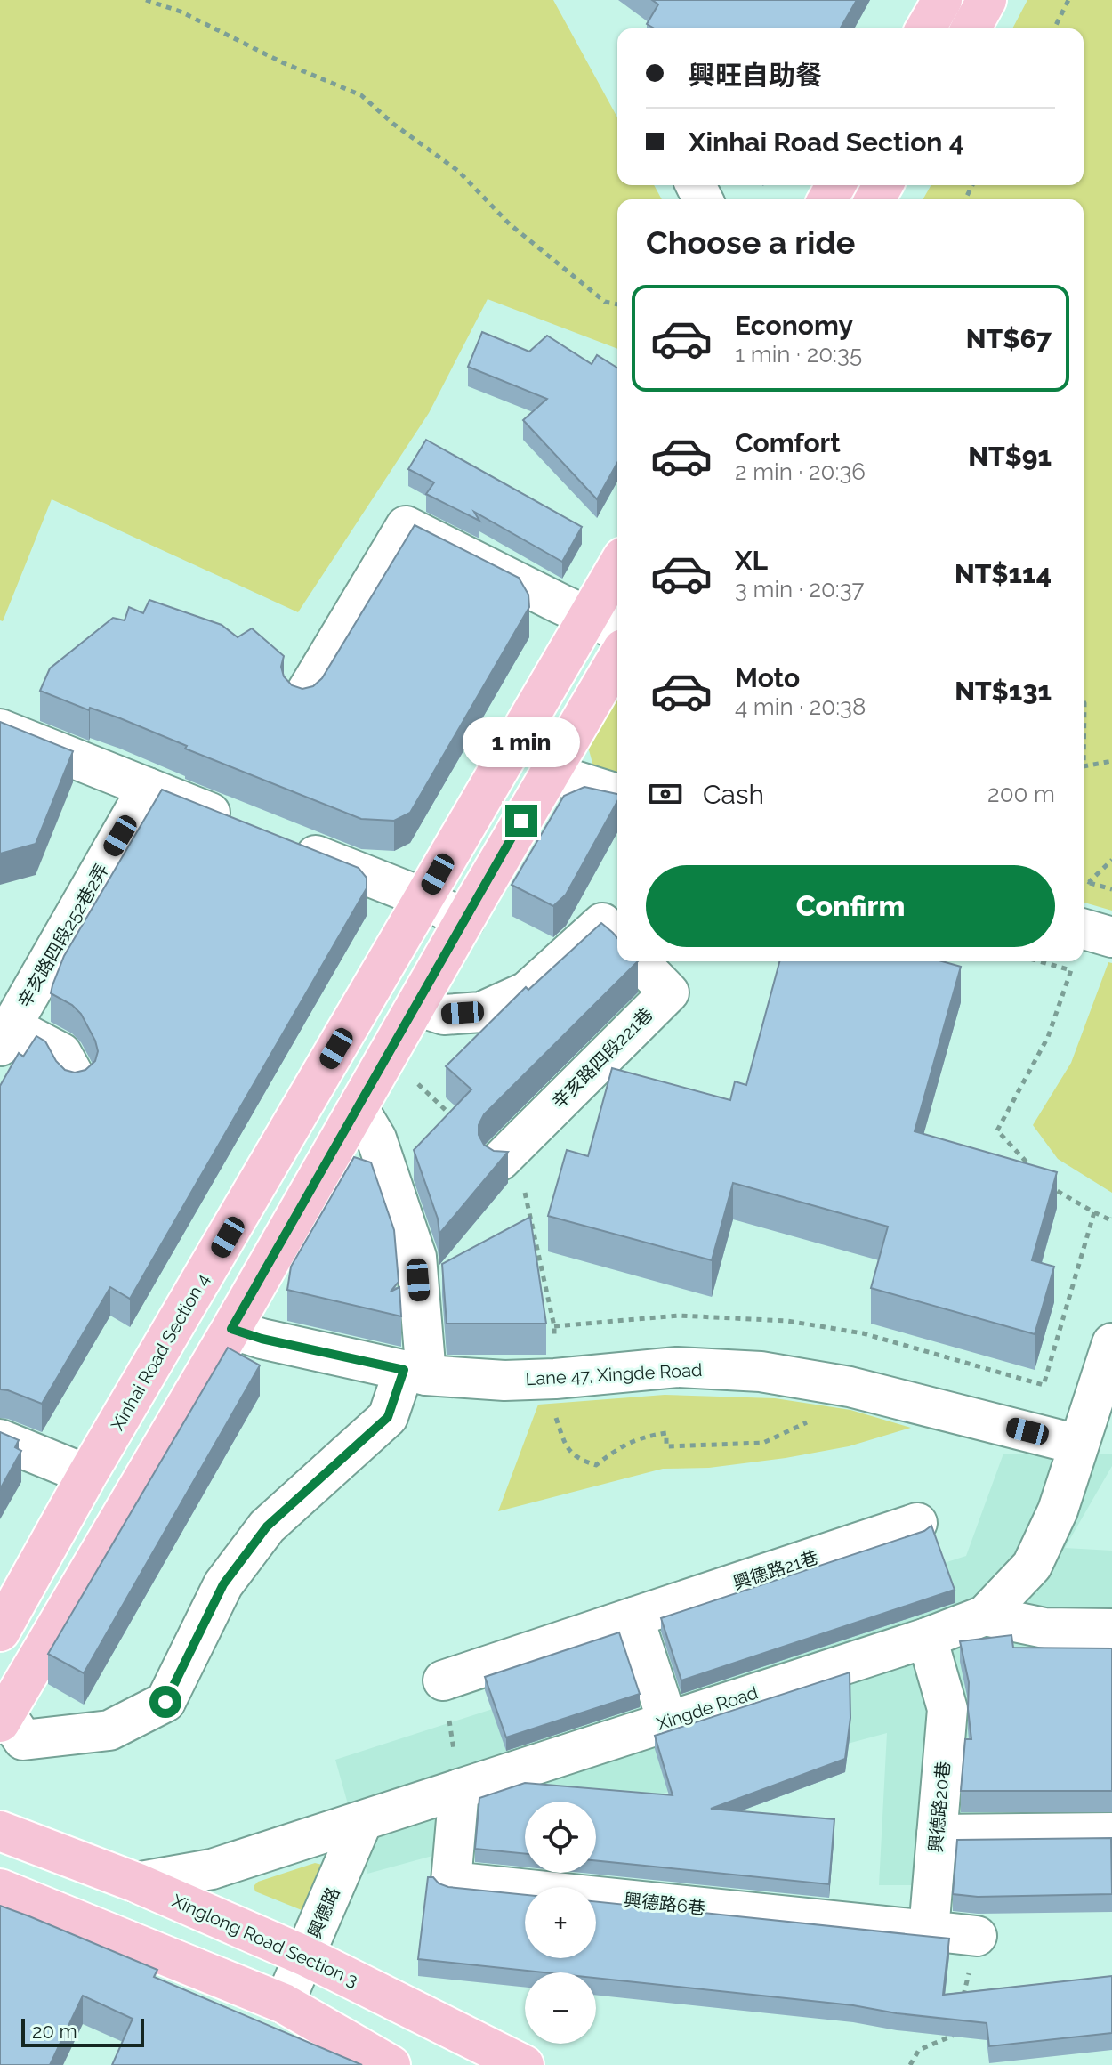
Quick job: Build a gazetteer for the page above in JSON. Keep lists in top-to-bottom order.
{
  "streets": {
    "main road": ["Xinhai Road Section 4", "Xinglong Road Section 3"],
    "street": [
      "辛亥路四段252巷2弄",
      "辛亥路四段221巷",
      "Lane 47, Xingde Road",
      "興德路21巷",
      "Xingde Road",
      "興德路20巷",
      "興德路6巷",
      "興德路"
    ]
  },
  "crossings": [
    ["Lane 47, Xingde Road", "Xingde Road"],
    ["Xingde Road", "興德路20巷"],
    ["Xingde Road", "興德路6巷"],
    ["Xingde Road", "興德路"],
    ["Xingde Road", "Xinglong Road Section 3"],
    ["興德路20巷", "興德路6巷"],
    ["興德路", "Xinglong Road Section 3"]
  ],
  "scale_bar": "20 m",
  "page": {
    "banner": ["興旺自助餐", "Xinhai Road Section 4"],
    "heading": "Choose a ride",
    "list": [
      {
        "name": "Economy",
        "note": "1 min · 20:35",
        "value": "NT$67"
      },
      {
        "name": "Comfort",
        "note": "2 min · 20:36",
        "value": "NT$91"
      },
      {
        "name": "XL",
        "note": "3 min · 20:37",
        "value": "NT$114"
      },
      {
        "name": "Moto",
        "note": "4 min · 20:38",
        "value": "NT$131"
      }
    ],
    "bubble": "1 min",
    "pay": ["Cash", "200 m"],
    "buttons": "Confirm",
    "map_buttons": ["+", "−"],
    "scale": "20 m"
  }
}
